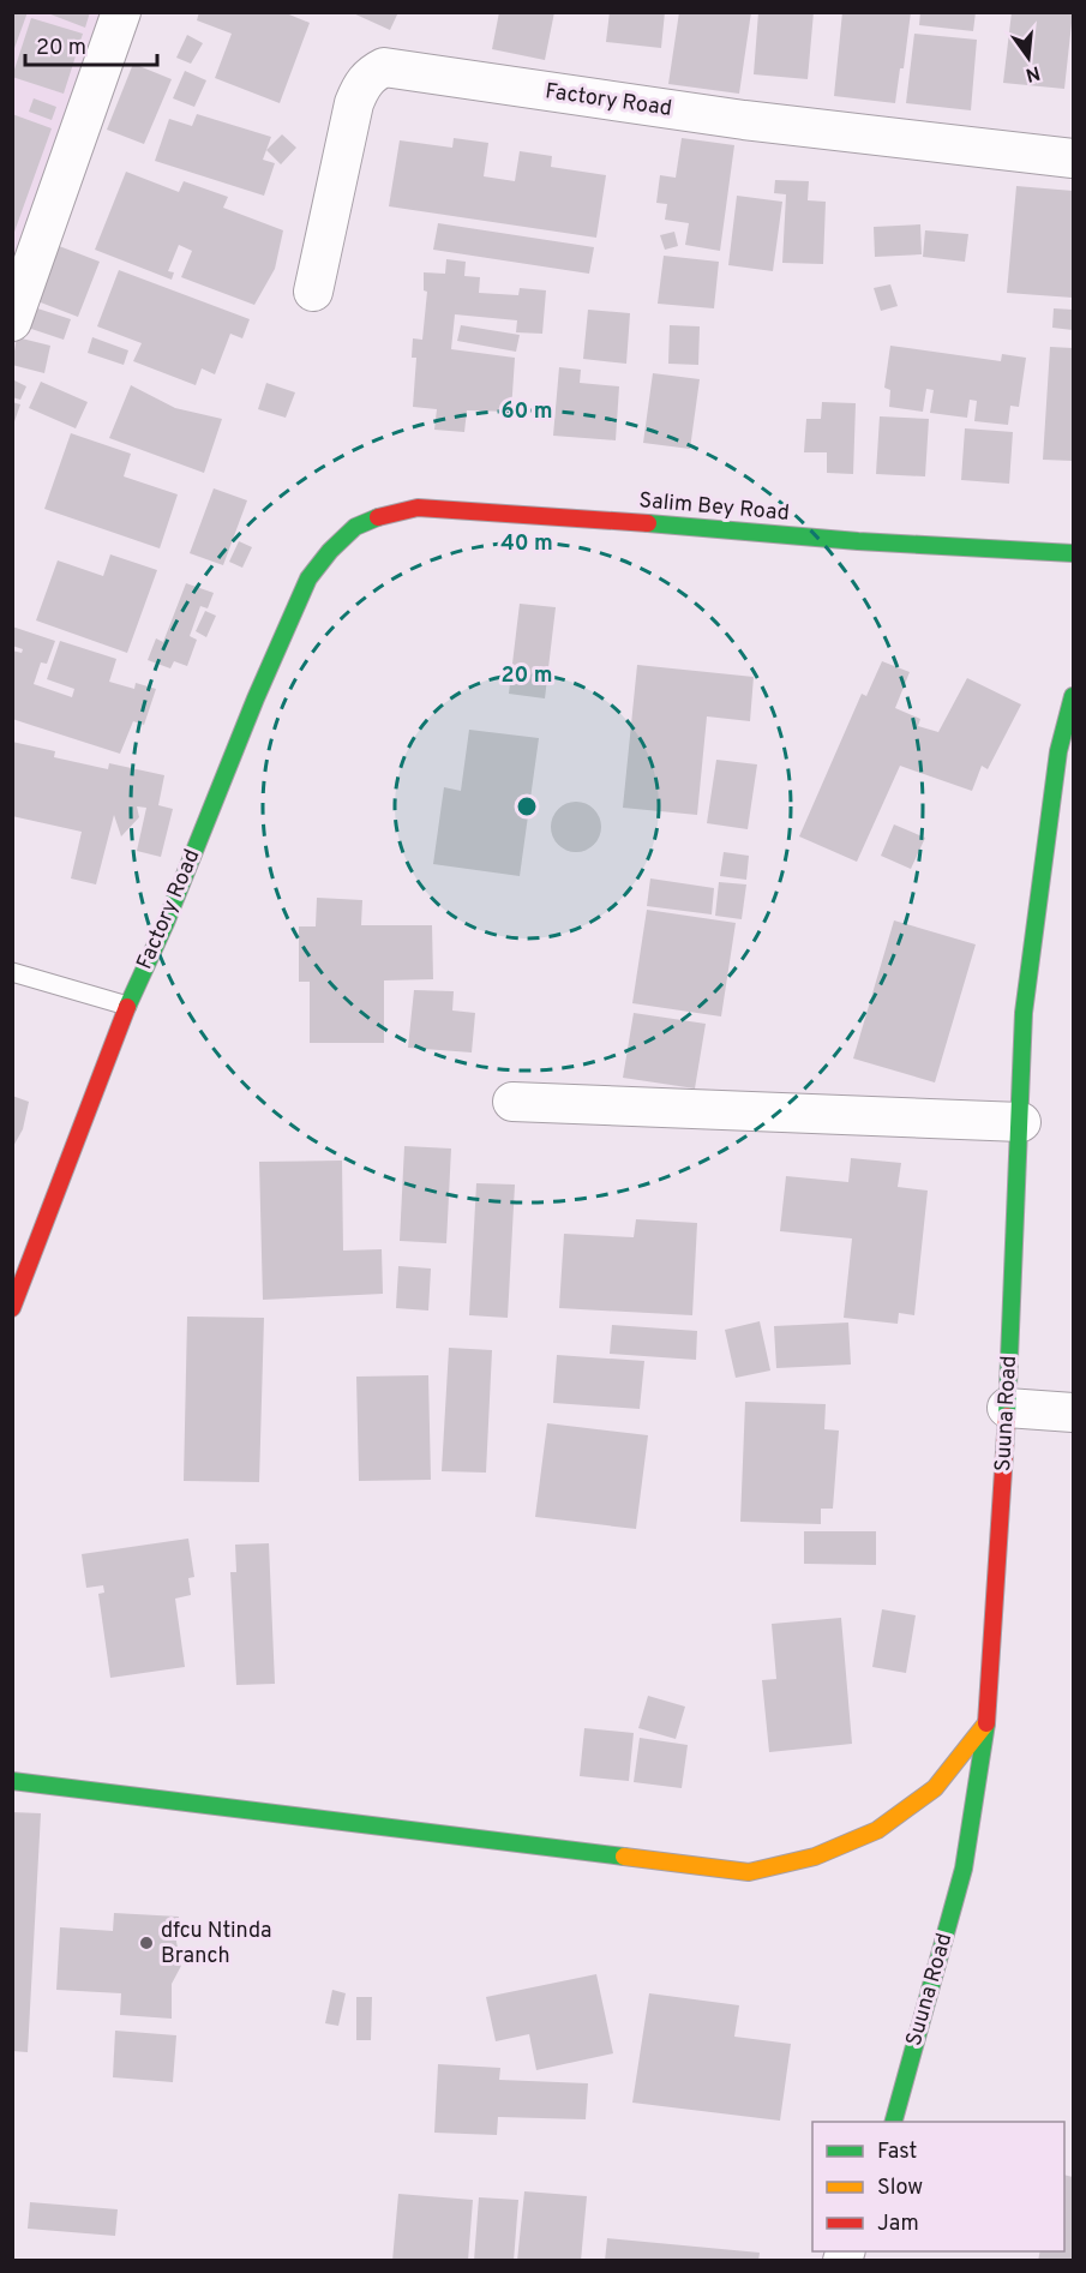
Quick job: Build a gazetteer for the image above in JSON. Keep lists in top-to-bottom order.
{
  "streets": {
    "street": ["Factory Road", "Salim Bey Road", "Suuna Road"]
  },
  "crossings": [
    ["Factory Road", "Salim Bey Road"]
  ],
  "places": ["dfcu Ntinda Branch"],
  "legend": ["Fast", "Slow", "Jam"],
  "scale_bar": "20 m",
  "north": "bottom",
  "rings": ["60 m", "40 m", "20 m"]
}
